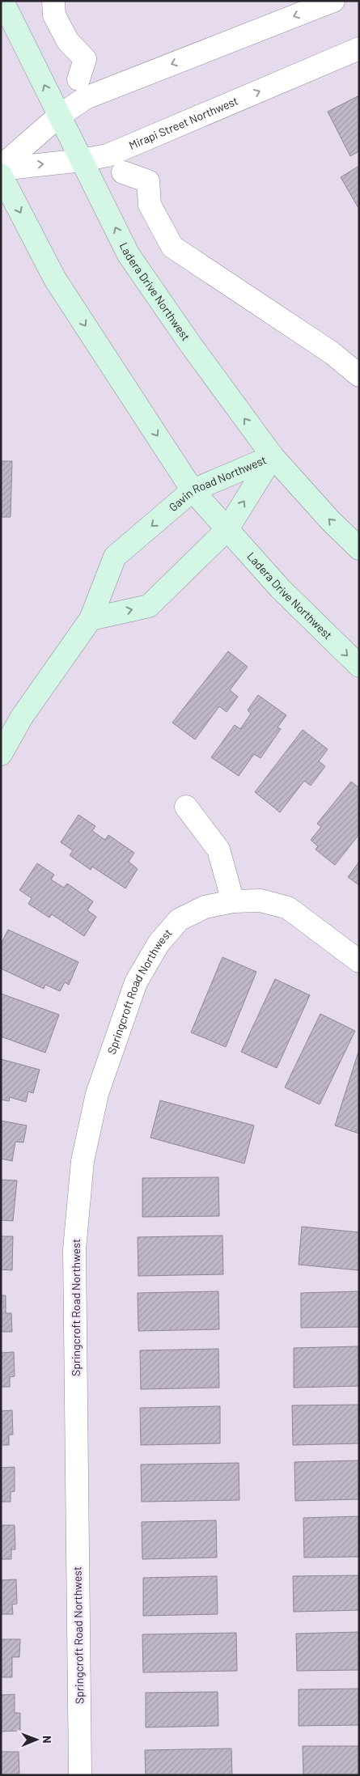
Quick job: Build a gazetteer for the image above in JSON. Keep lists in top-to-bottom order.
{
  "streets": {
    "main road": ["Ladera Drive Northwest", "Gavin Road Northwest"],
    "street": ["Mirapi Street Northwest", "Springcroft Road Northwest"]
  },
  "crossings": [
    ["Mirapi Street Northwest", "Ladera Drive Northwest"],
    ["Ladera Drive Northwest", "Gavin Road Northwest"]
  ],
  "north": "right"
}
